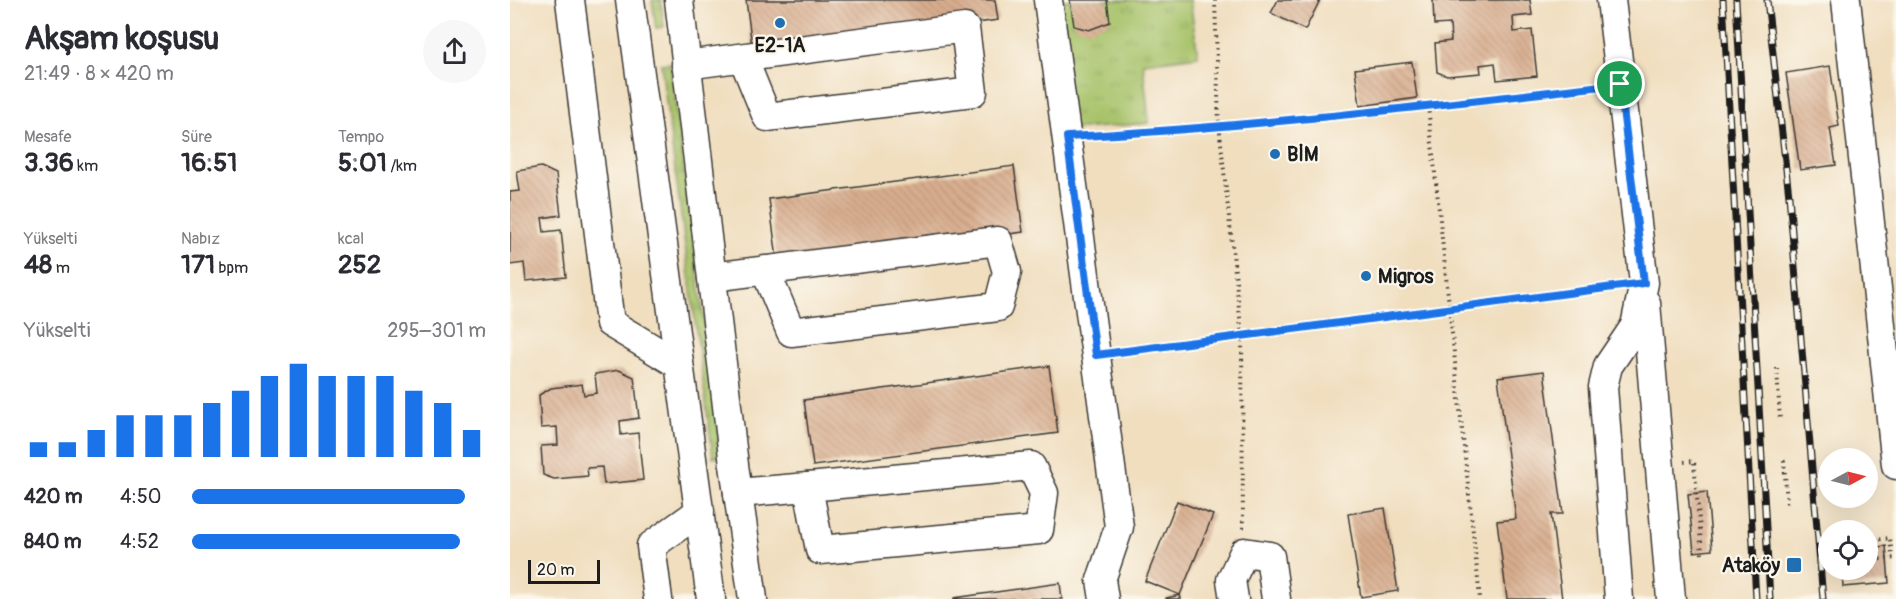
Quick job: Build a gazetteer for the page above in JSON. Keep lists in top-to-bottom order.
{
  "places": {
    "other": ["E2-1A", "BİM", "Migros"],
    "transit": ["Ataköy"]
  },
  "scale_bar": "20 m",
  "north": "right",
  "page": {
    "heading": ["Akşam koşusu", "21:49 · 8 × 420 m"],
    "stats": [
      ["Mesafe", "3.36 km"],
      ["Süre", "16:51"],
      ["Tempo", "5:01 /km"],
      ["Yükselti", "48 m"],
      ["Nabız", "171 bpm"],
      ["kcal", "252"]
    ],
    "chart": ["Yükselti", "295–301 m"],
    "list": [
      {
        "name": "420 m",
        "note": "4:50"
      },
      {
        "name": "840 m",
        "note": "4:52"
      }
    ],
    "scale": "20 m"
  }
}
